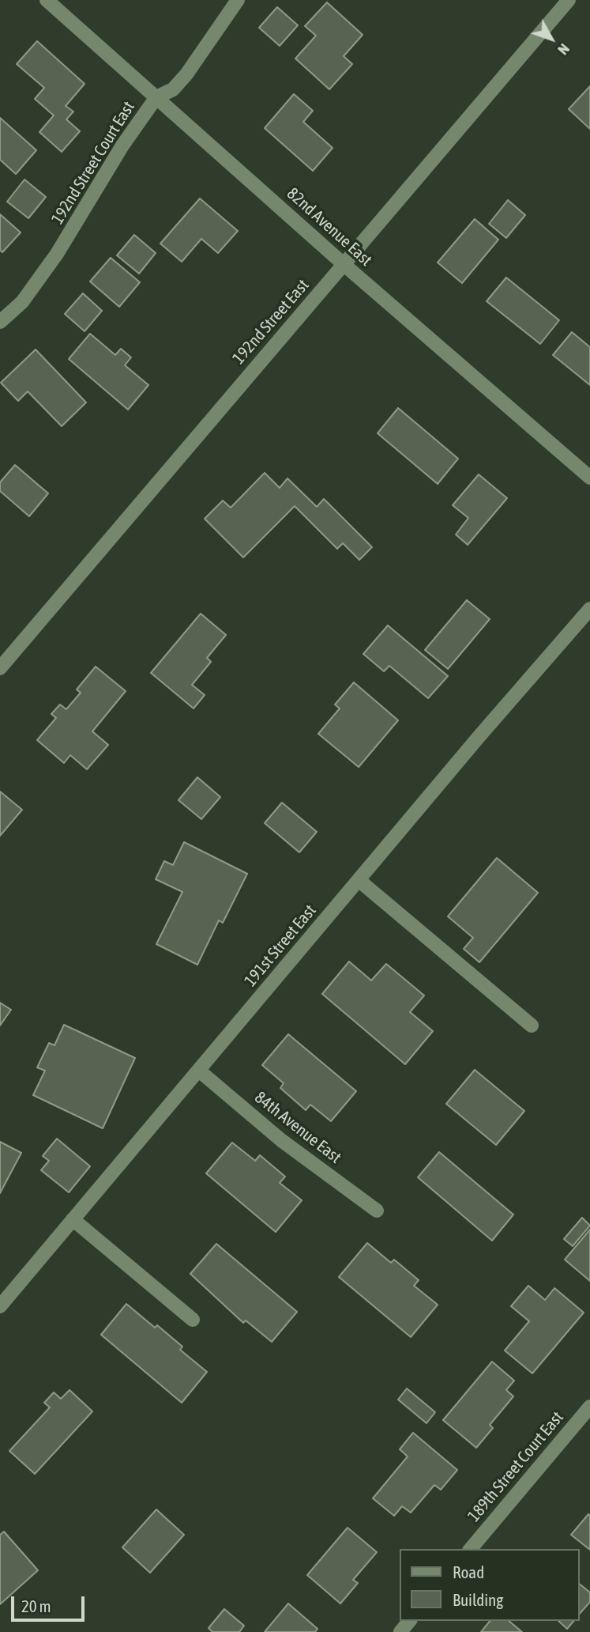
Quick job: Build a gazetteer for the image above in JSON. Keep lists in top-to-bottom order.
{
  "streets": {
    "street": [
      "192nd Street Court East",
      "82nd Avenue East",
      "192nd Street East",
      "191st Street East",
      "84th Avenue East",
      "189th Street Court East"
    ]
  },
  "crossings": [
    ["192nd Street Court East", "82nd Avenue East"],
    ["82nd Avenue East", "192nd Street East"],
    ["191st Street East", "84th Avenue East"]
  ],
  "legend": ["Road", "Building"],
  "scale_bar": "20 m",
  "north": "bottom right"
}
